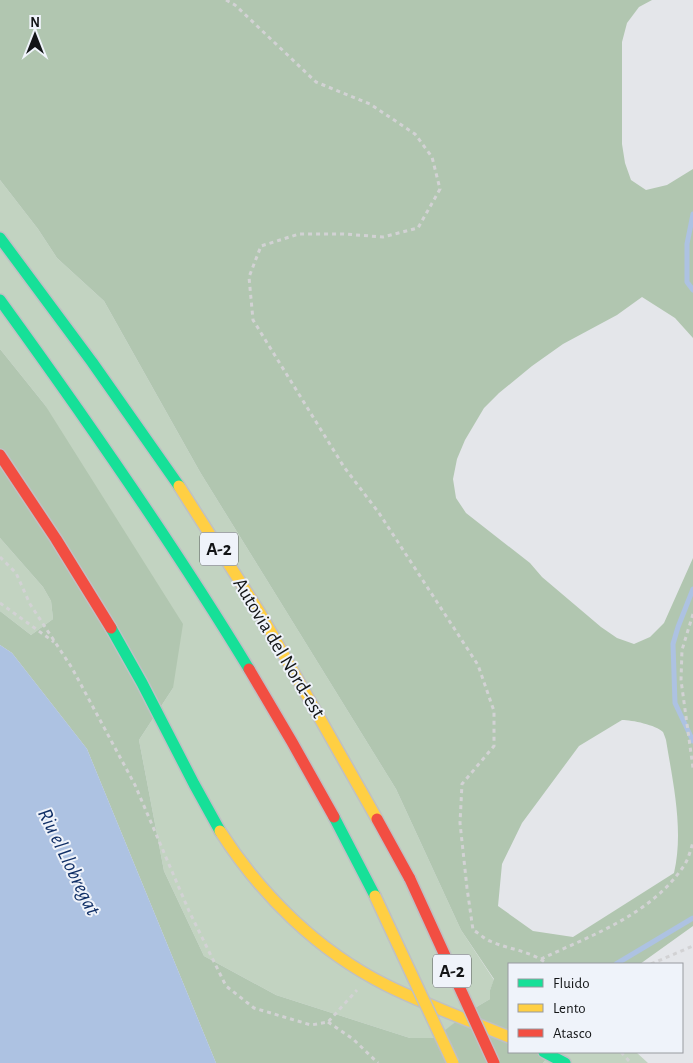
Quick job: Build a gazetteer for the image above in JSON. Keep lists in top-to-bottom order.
{
  "streets": {
    "main road": ["A-2", "Autovia del Nord-est"]
  },
  "water": ["Riu el Llobregat"],
  "legend": ["Fluido", "Lento", "Atasco"],
  "north": "top"
}
